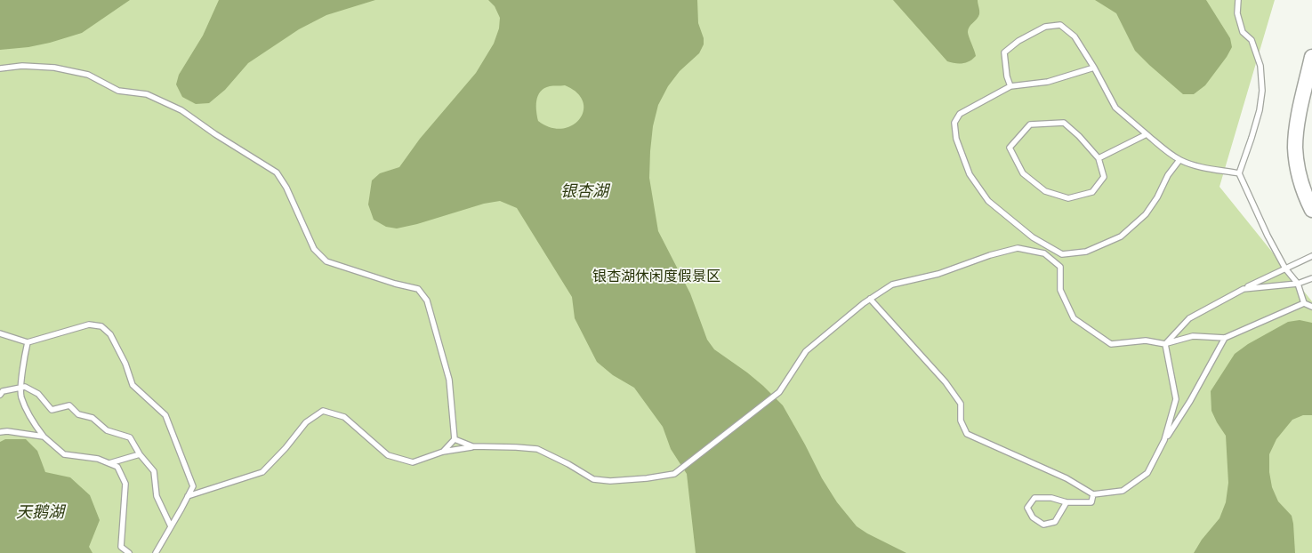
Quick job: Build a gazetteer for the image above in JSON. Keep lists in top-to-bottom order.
{
  "water": ["银杏湖", "天鹅湖"],
  "parks": ["银杏湖休闲度假景区"]
}
